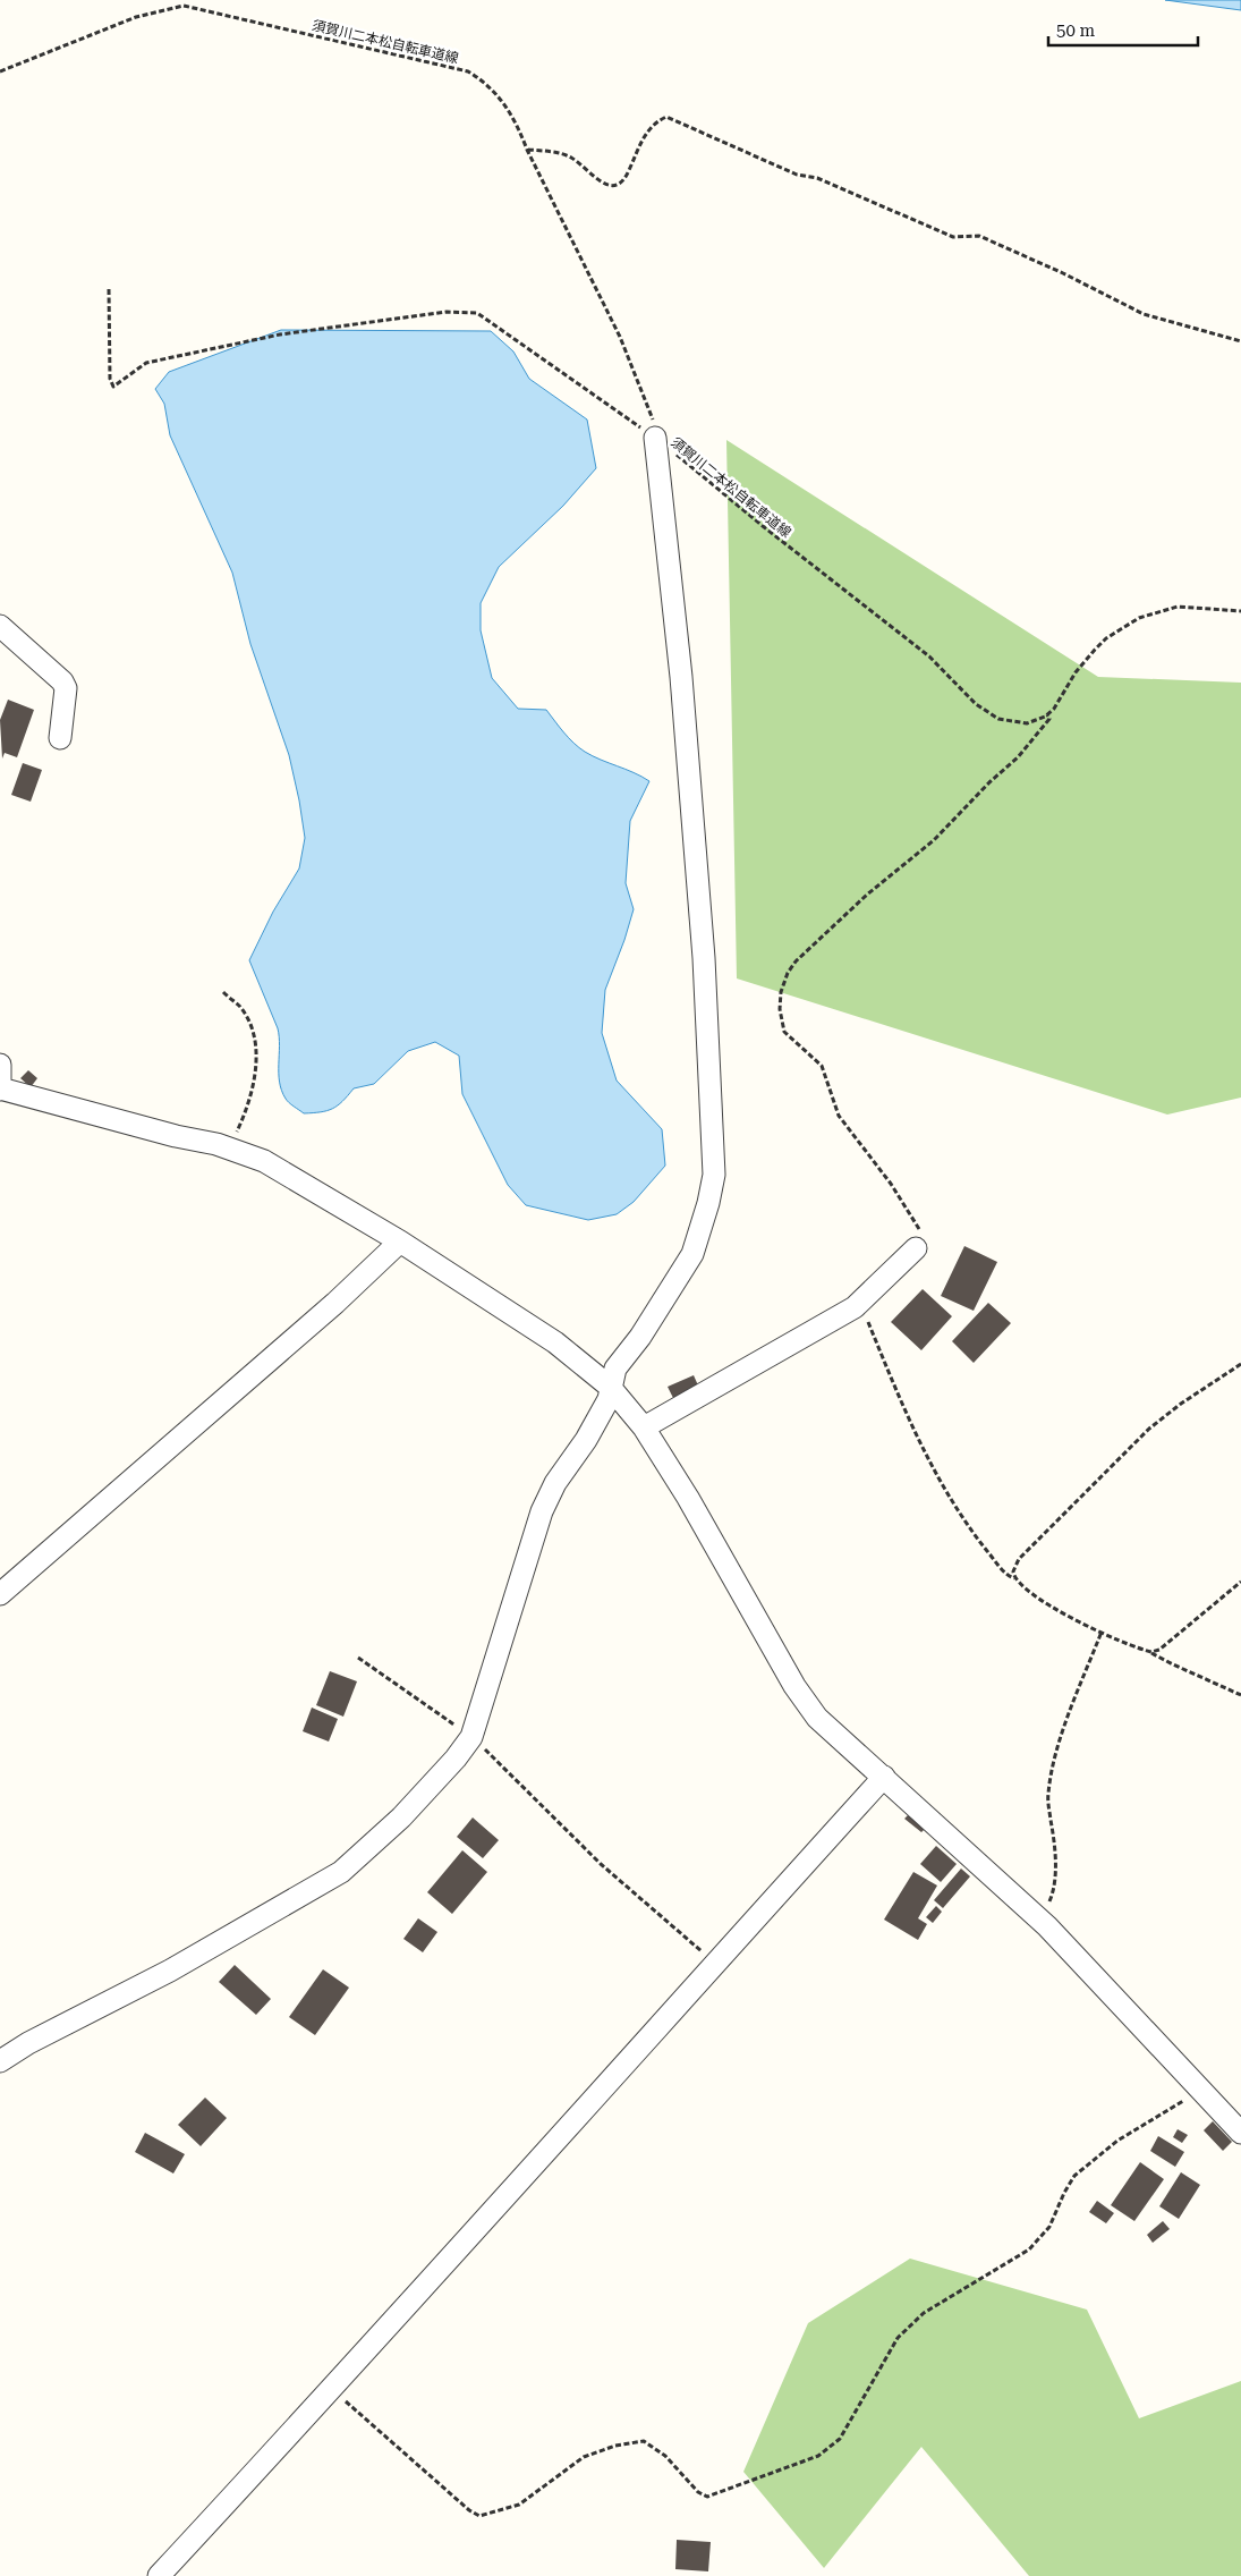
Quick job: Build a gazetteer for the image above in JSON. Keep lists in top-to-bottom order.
{
  "streets": {
    "path": ["須賀川二本松自転車道線"]
  },
  "scale_bar": "50 m"
}
